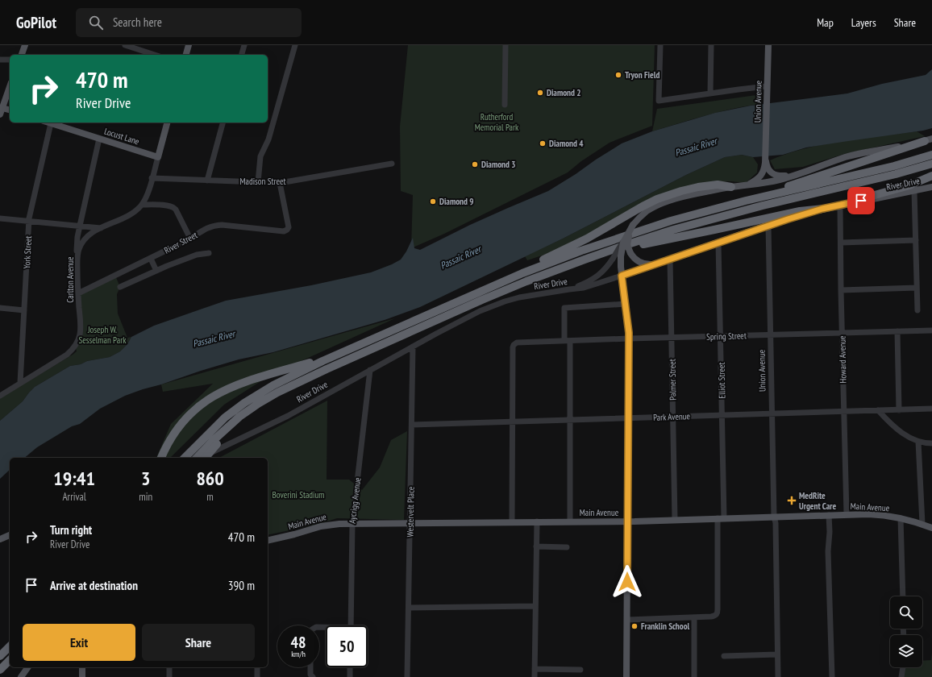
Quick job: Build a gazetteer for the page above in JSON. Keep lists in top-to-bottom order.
{
  "streets": {
    "main road": [
      "Union Avenue",
      "Locust Lane",
      "River Drive",
      "Carlton Avenue",
      "Main Avenue"
    ],
    "street": [
      "Madison Street",
      "River Street",
      "York Street",
      "Spring Street",
      "Howard Avenue",
      "Palmer Street",
      "Elliot Street",
      "Park Avenue",
      "Aycrigg Avenue",
      "Westervelt Place"
    ]
  },
  "crossings": [
    ["Union Avenue", "River Drive"],
    ["Union Avenue", "Spring Street"],
    ["Union Avenue", "Park Avenue"],
    ["Union Avenue", "Main Avenue"],
    ["Locust Lane", "York Street"],
    ["Locust Lane", "Carlton Avenue"],
    ["Madison Street", "River Street"],
    ["Madison Street", "Carlton Avenue"],
    ["River Drive", "Howard Avenue"],
    ["River Drive", "Palmer Street"],
    ["River Drive", "Elliot Street"],
    ["River Drive", "Aycrigg Avenue"],
    ["River Drive", "Westervelt Place"],
    ["River Street", "Carlton Avenue"],
    ["York Street", "Carlton Avenue"],
    ["Spring Street", "Howard Avenue"],
    ["Spring Street", "Palmer Street"],
    ["Spring Street", "Elliot Street"],
    ["Spring Street", "Park Avenue"],
    ["Howard Avenue", "Park Avenue"],
    ["Howard Avenue", "Main Avenue"],
    ["Palmer Street", "Park Avenue"],
    ["Palmer Street", "Main Avenue"],
    ["Elliot Street", "Park Avenue"],
    ["Elliot Street", "Main Avenue"],
    ["Park Avenue", "Westervelt Place"],
    ["Aycrigg Avenue", "Main Avenue"],
    ["Main Avenue", "Westervelt Place"]
  ],
  "water": ["Passaic River"],
  "parks": ["Rutherford Memorial Park", "Joseph W. Sesselman Park", "Boverini Stadium"],
  "places": {
    "other": [
      "Tryon Field",
      "Diamond 2",
      "Diamond 4",
      "Diamond 3",
      "Diamond 9",
      "Franklin School"
    ],
    "health": ["MedRite Urgent Care"]
  },
  "page": {
    "header": "GoPilot",
    "search": "Search here",
    "nav": ["Map", "Layers", "Share"],
    "turn": ["470 m", "River Drive"],
    "eta": [
      "19:41",
      "Arrival",
      "3",
      "min",
      "860",
      "m"
    ],
    "list": [
      {
        "name": "Turn right",
        "note": "River Drive",
        "value": "470 m"
      },
      {
        "name": "Arrive at destination",
        "value": "390 m"
      }
    ],
    "buttons": ["Exit", "Share"],
    "speed": "48 km/h",
    "limit": "50"
  }
}
